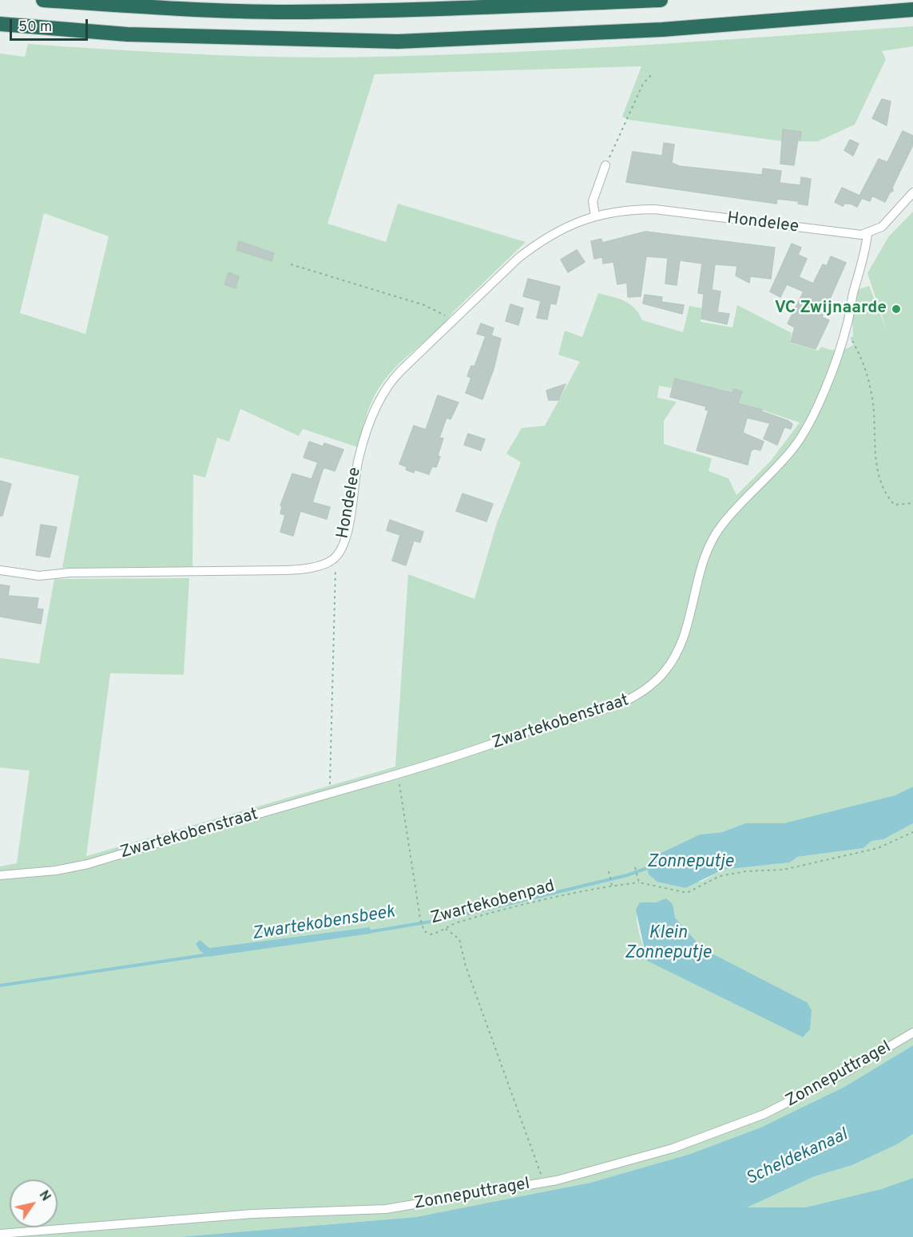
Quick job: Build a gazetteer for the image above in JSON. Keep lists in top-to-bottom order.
{
  "streets": {
    "street": ["Hondelee", "Zwartekobenstraat", "Zonneputtragel"],
    "path": ["Zwartekobenpad"]
  },
  "crossings": [
    ["Hondelee", "Zwartekobenstraat"],
    ["Zwartekobenstraat", "Zwartekobenpad"]
  ],
  "water": [
    "Zonneputje",
    "Zwartekobensbeek",
    "Klein Zonneputje",
    "Scheldekanaal"
  ],
  "places": ["VC Zwijnaarde"],
  "scale_bar": "50 m",
  "north": "top right"
}
